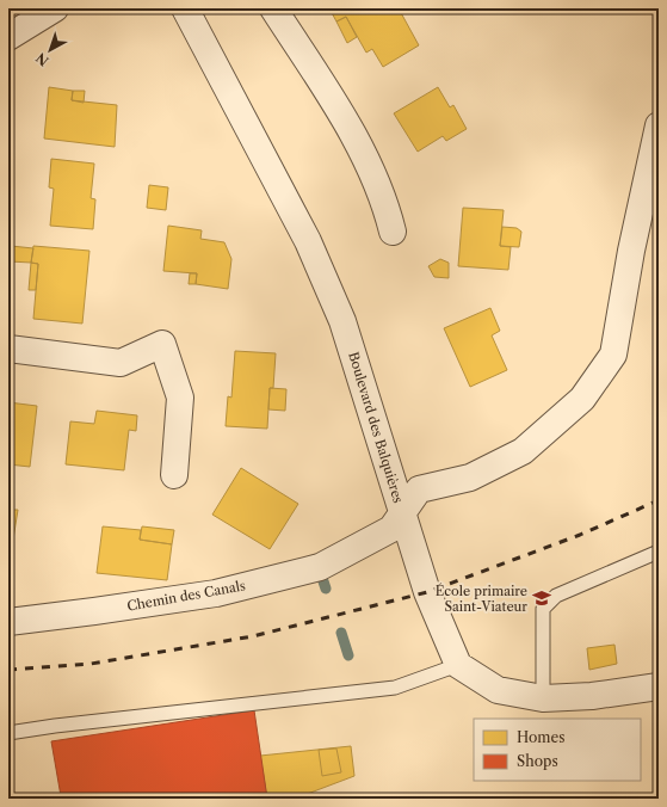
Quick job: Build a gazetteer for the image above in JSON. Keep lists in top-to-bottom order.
{
  "streets": {
    "street": ["Boulevard des Balquières", "Chemin des Canals"]
  },
  "crossings": [
    ["Boulevard des Balquières", "Chemin des Canals"]
  ],
  "places": {
    "school or university": ["École primaire Saint-Viateur"]
  },
  "legend": ["Homes", "Shops"],
  "north": "bottom left"
}
